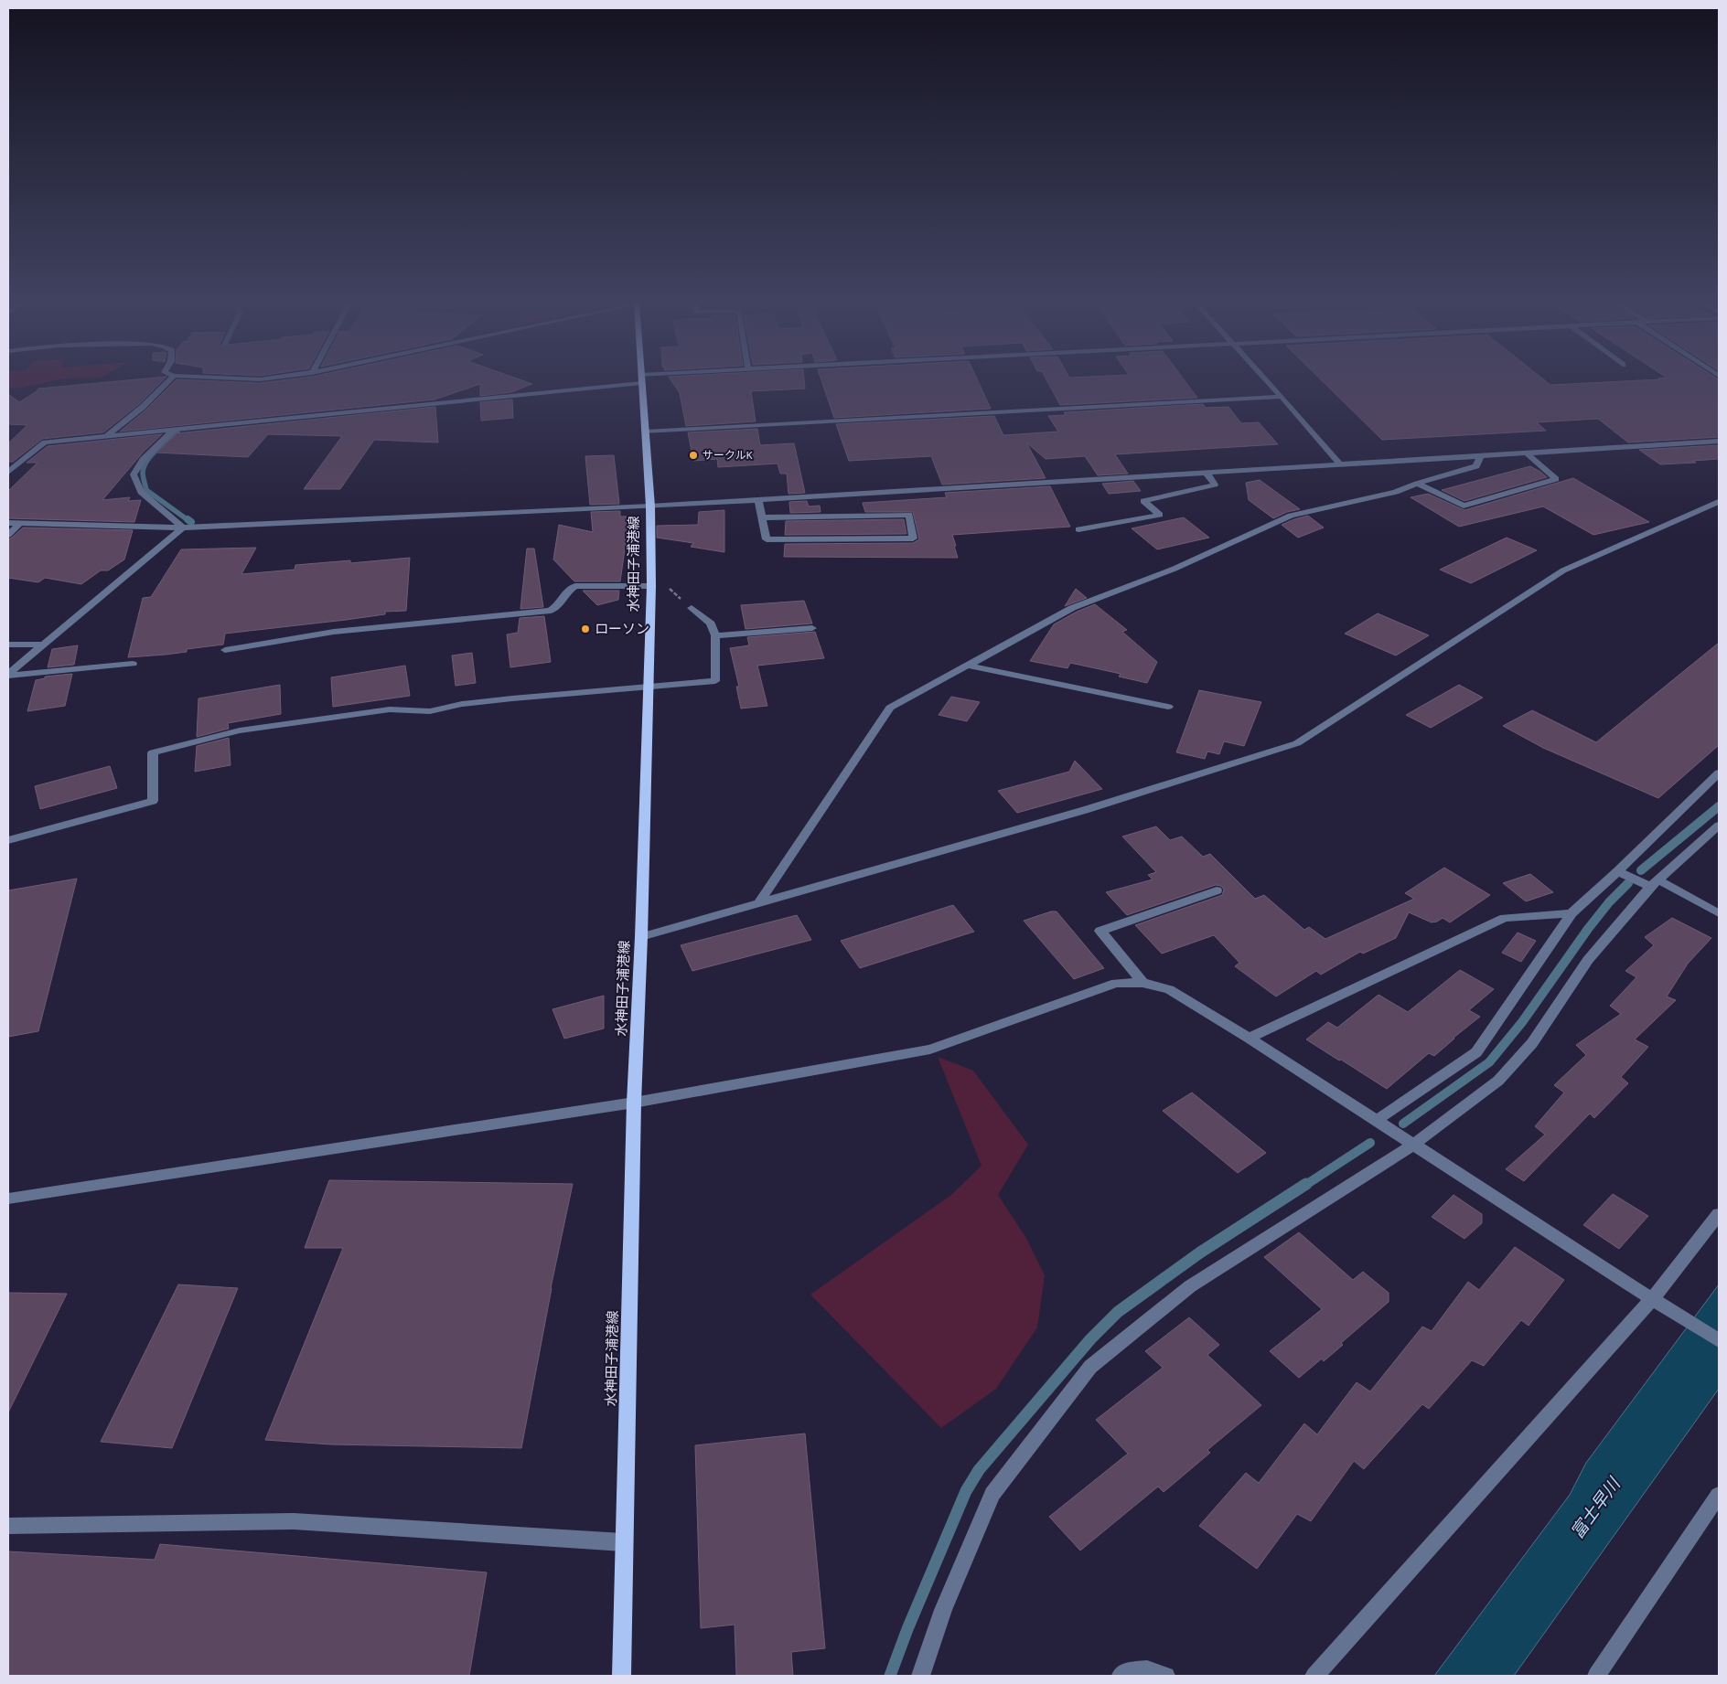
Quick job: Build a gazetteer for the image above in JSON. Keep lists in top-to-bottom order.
{
  "streets": {
    "main road": ["水神田子浦港線"]
  },
  "water": ["富士早川"],
  "places": ["サークルK", "ローソン"]
}
